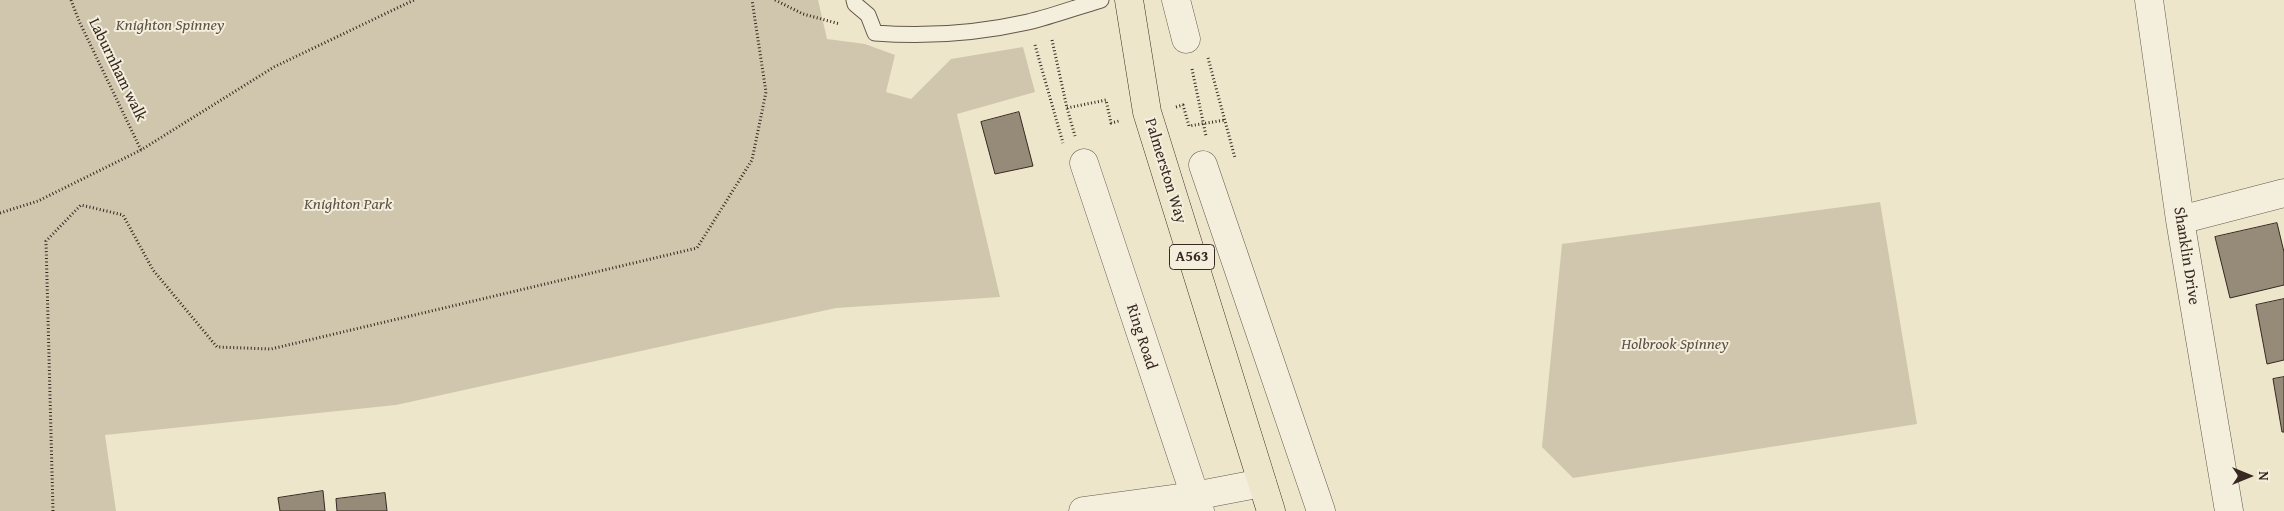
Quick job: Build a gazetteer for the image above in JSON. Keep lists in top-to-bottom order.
{
  "streets": {
    "highway": ["Palmerston Way", "A563"],
    "street": ["Shanklin Drive", "Ring Road"],
    "path": ["Laburnham walk"]
  },
  "parks": ["Knighton Spinney", "Knighton Park", "Holbrook Spinney"],
  "north": "right"
}
